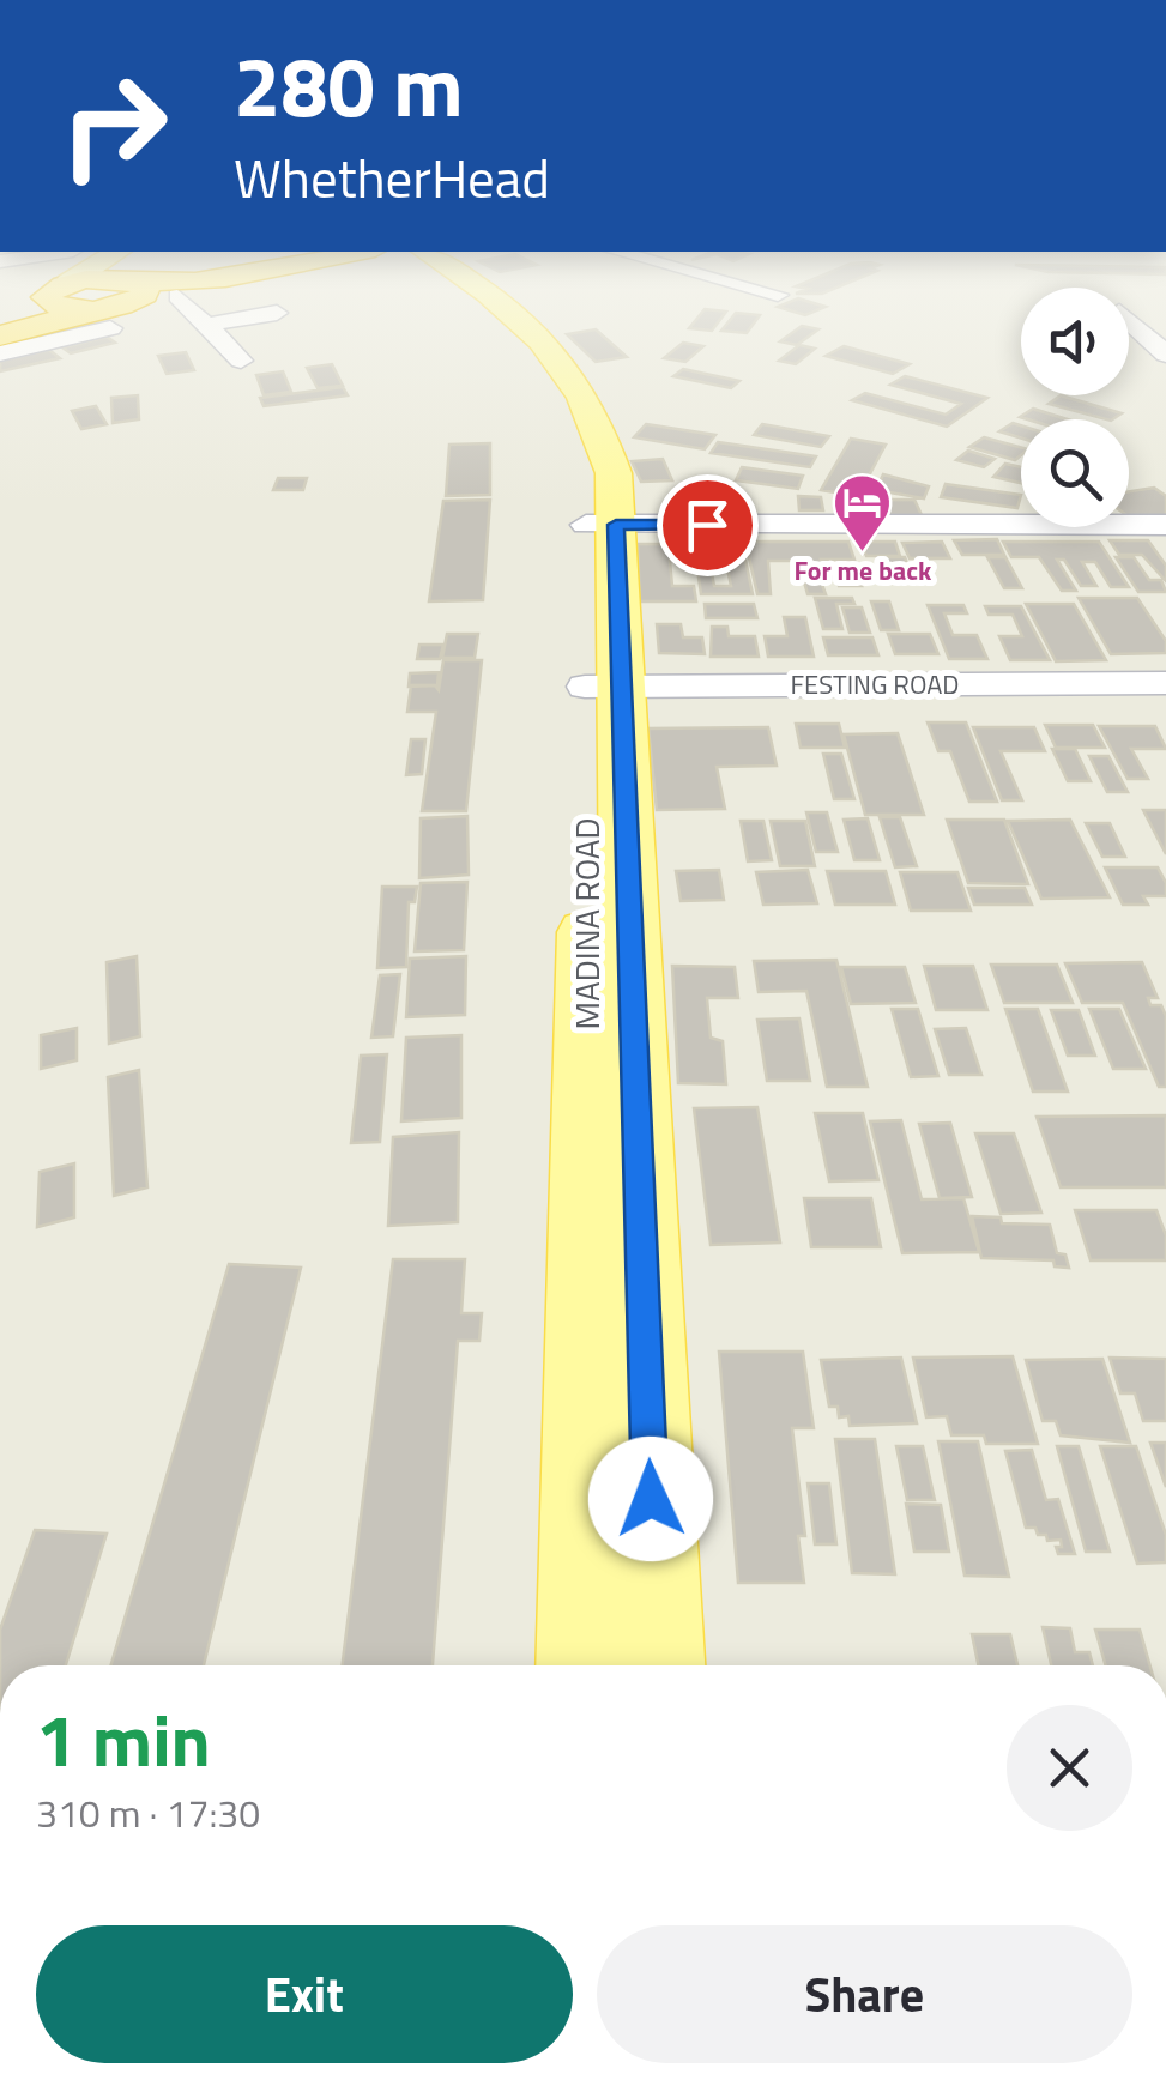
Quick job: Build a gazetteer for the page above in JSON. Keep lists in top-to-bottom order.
{
  "streets": {
    "main road": ["MADINA ROAD"],
    "street": ["FESTING ROAD"]
  },
  "crossings": [
    ["FESTING ROAD", "MADINA ROAD"]
  ],
  "places": {
    "hotel": ["For me back"]
  },
  "page": {
    "turn": ["280 m", "WhetherHead"],
    "heading": ["1 min", "310 m · 17:30"],
    "buttons": ["Exit", "Share"]
  }
}
